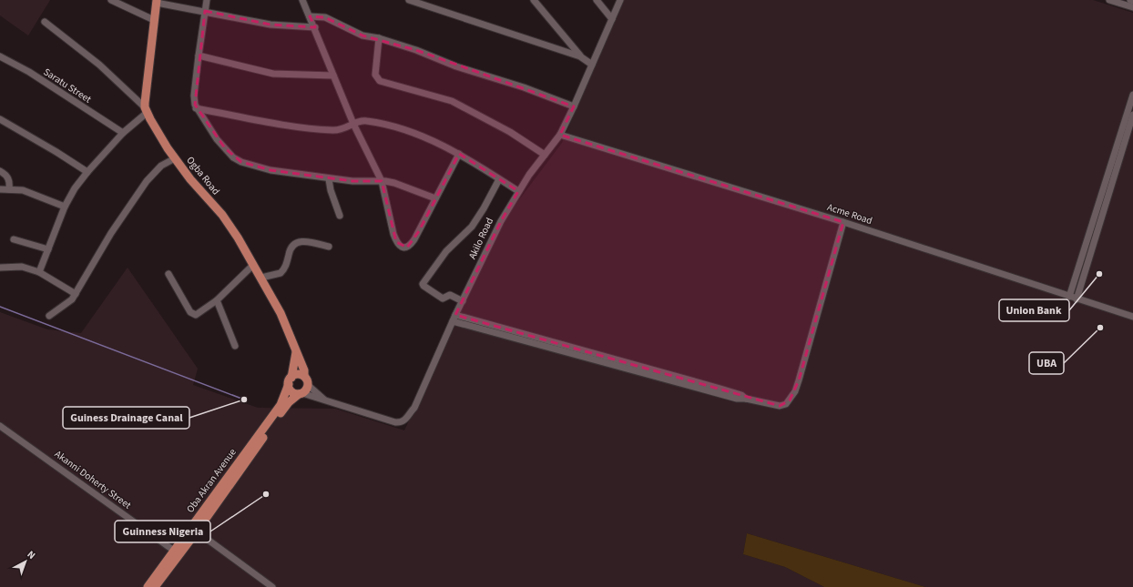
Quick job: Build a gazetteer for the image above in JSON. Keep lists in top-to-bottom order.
{
  "streets": {
    "main road": ["Ogba Road", "Oba Akran Avenue"],
    "street": [
      "Saratu Street",
      "Acme Road",
      "Akilo Road",
      "Akanni Doherty Street"
    ]
  },
  "crossings": [
    ["Ogba Road", "Akilo Road"],
    ["Ogba Road", "Oba Akran Avenue"],
    ["Acme Road", "Akilo Road"],
    ["Akilo Road", "Oba Akran Avenue"],
    ["Akanni Doherty Street", "Oba Akran Avenue"]
  ],
  "places": [
    "Union Bank",
    "UBA",
    "Guiness Drainage Canal",
    "Guinness Nigeria"
  ],
  "north": "top right"
}
